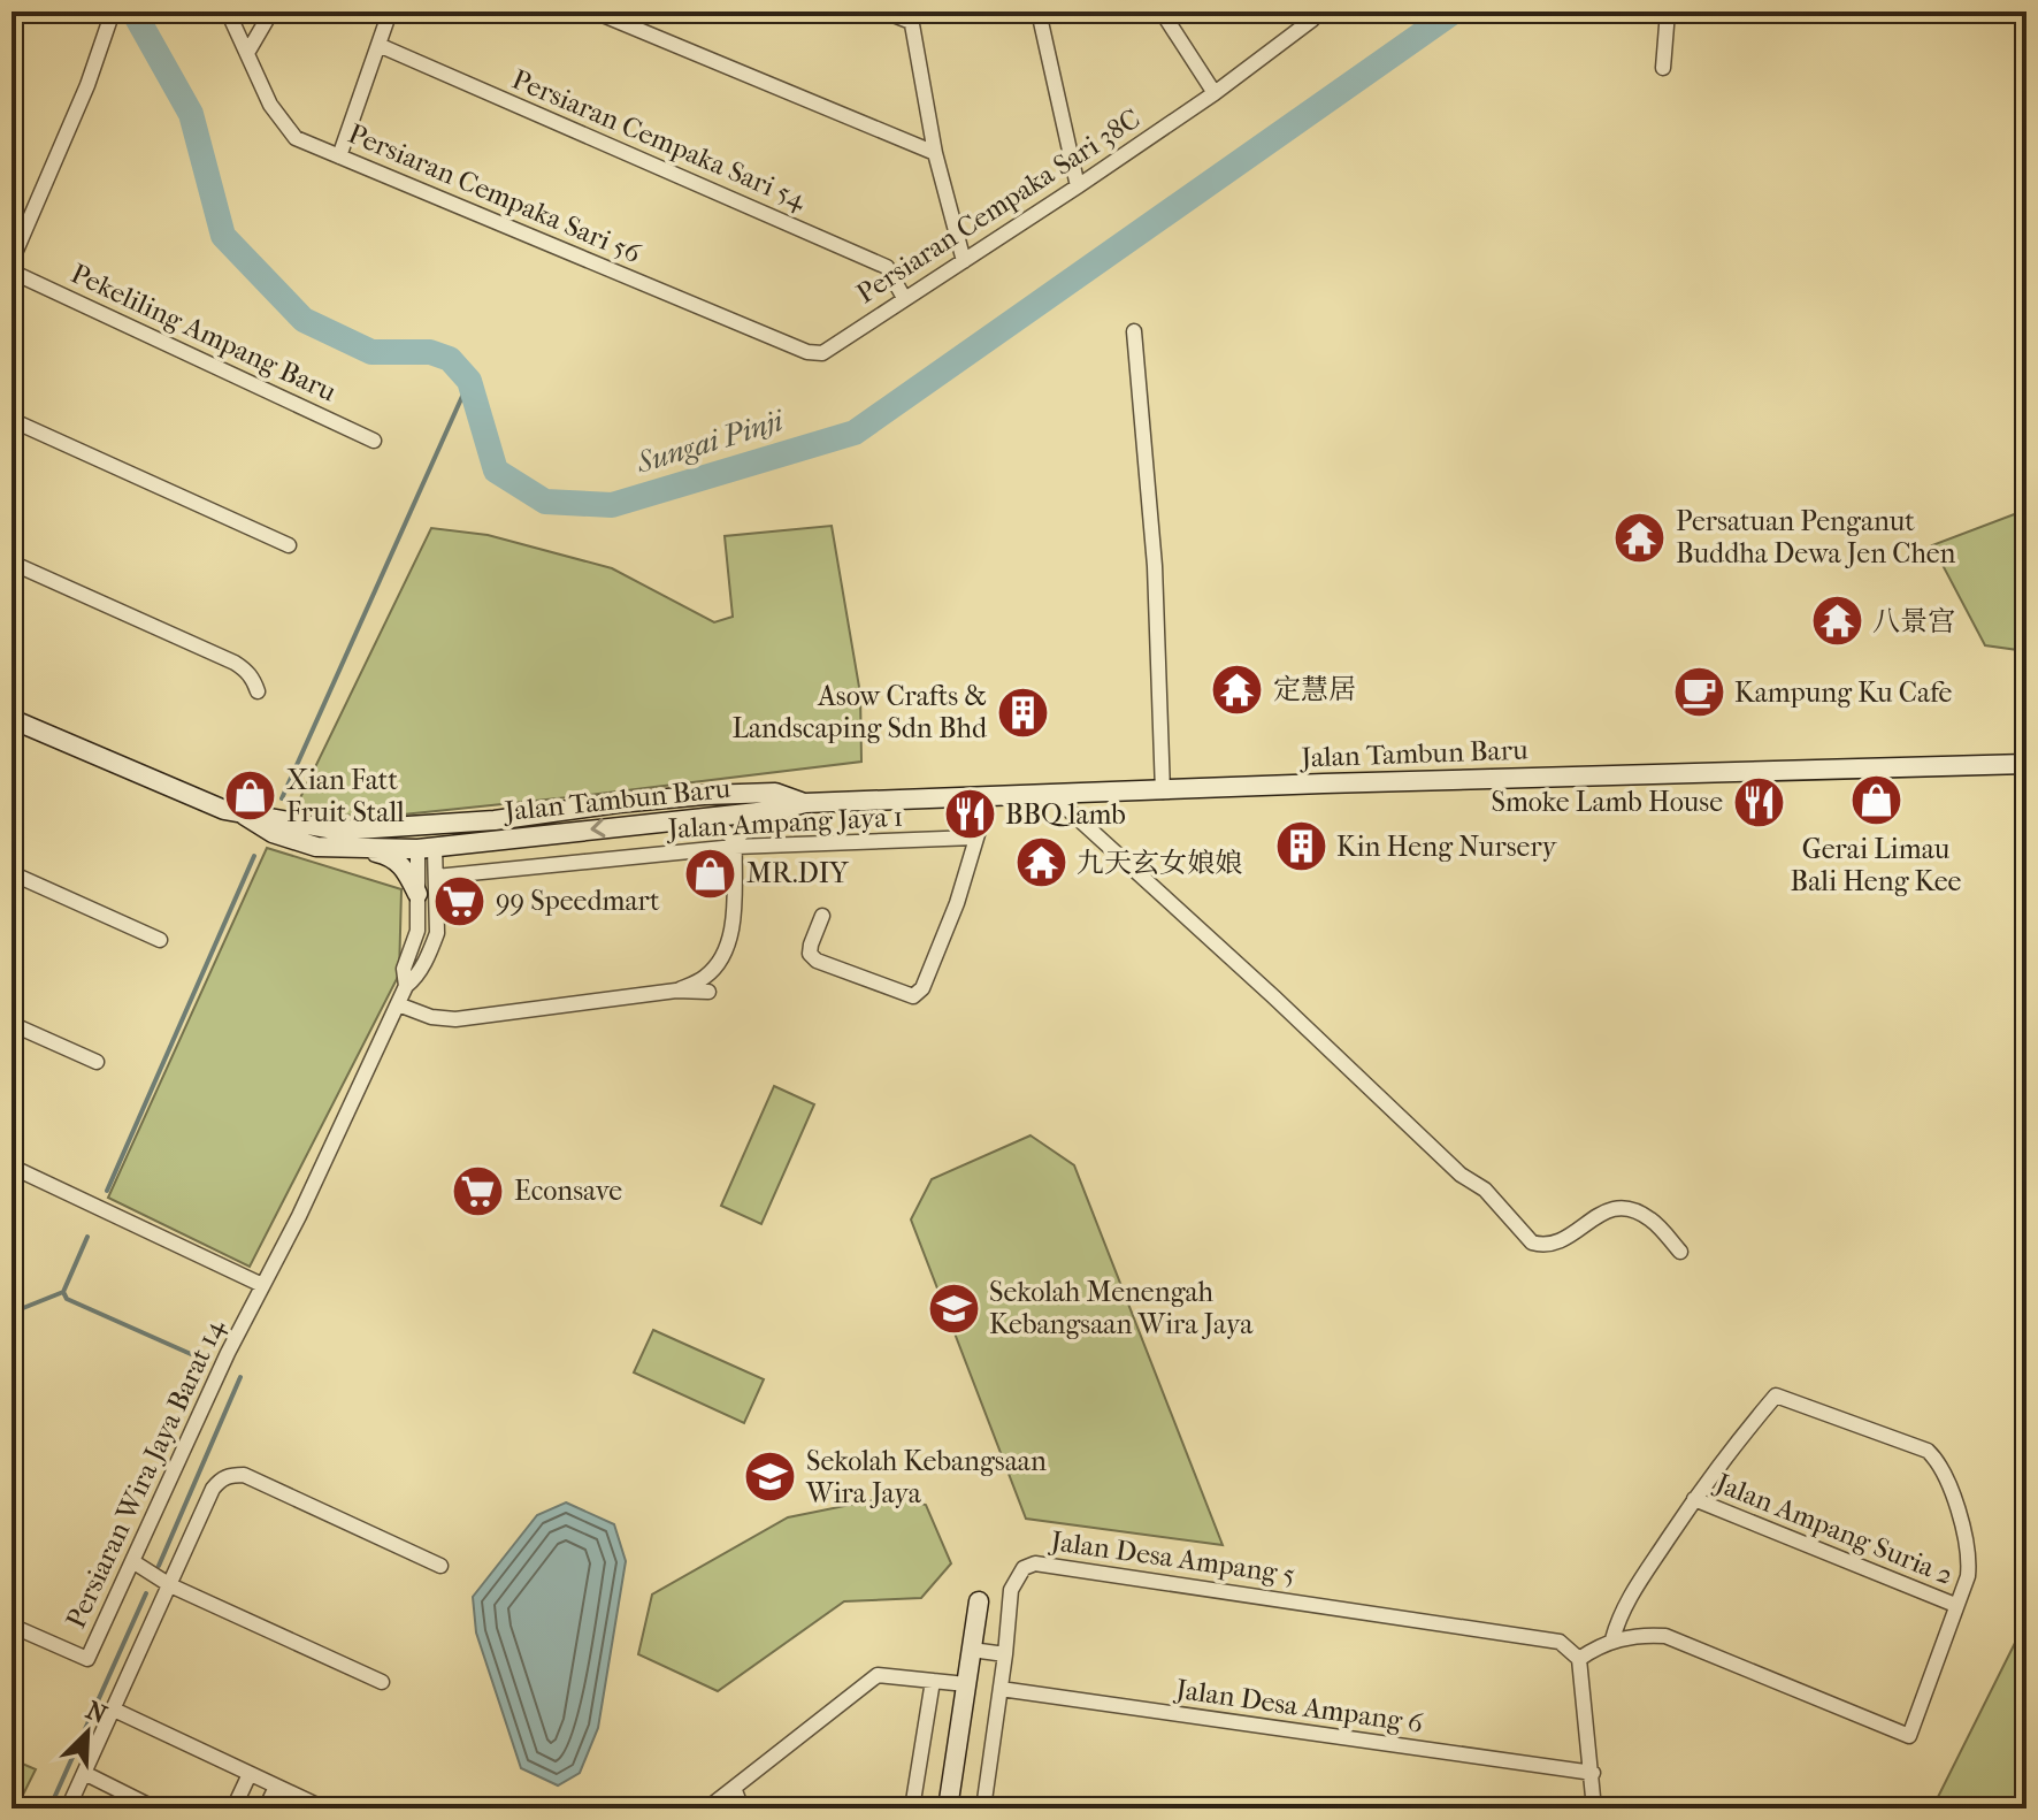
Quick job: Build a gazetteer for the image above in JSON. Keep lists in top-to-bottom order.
{
  "streets": {
    "main road": ["Jalan Tambun Baru"],
    "street": [
      "Persiaran Cempaka Sari 54",
      "Persiaran Cempaka Sari 56",
      "Persiaran Cempaka Sari 38C",
      "Pekeliling Ampang Baru",
      "Jalan Ampang Jaya 1",
      "Persiaran Wira Jaya Barat 14",
      "Jalan Ampang Suria 2",
      "Jalan Desa Ampang 5",
      "Jalan Desa Ampang 6"
    ]
  },
  "crossings": [
    ["Persiaran Cempaka Sari 54", "Persiaran Cempaka Sari 38C"],
    ["Persiaran Cempaka Sari 56", "Persiaran Cempaka Sari 38C"],
    ["Jalan Desa Ampang 5", "Jalan Desa Ampang 6"]
  ],
  "water": ["Sungai Pinji"],
  "places": {
    "temple": [
      "Persatuan Penganut Buddha Dewa Jen Chen",
      "八景宫",
      "定慧居",
      "九天玄女娘娘"
    ],
    "cafe": ["Kampung Ku Cafe"],
    "building": ["Asow Crafts & Landscaping Sdn Bhd", "Kin Heng Nursery"],
    "shop": ["Xian Fatt Fruit Stall", "Gerai Limau Bali Heng Kee", "MR.DIY"],
    "restaurant": ["Smoke Lamb House", "BBQ lamb"],
    "supermarket": ["99 Speedmart", "Econsave"],
    "school or university": ["Sekolah Menengah Kebangsaan Wira Jaya", "Sekolah Kebangsaan Wira Jaya"]
  },
  "north": "top right"
}
